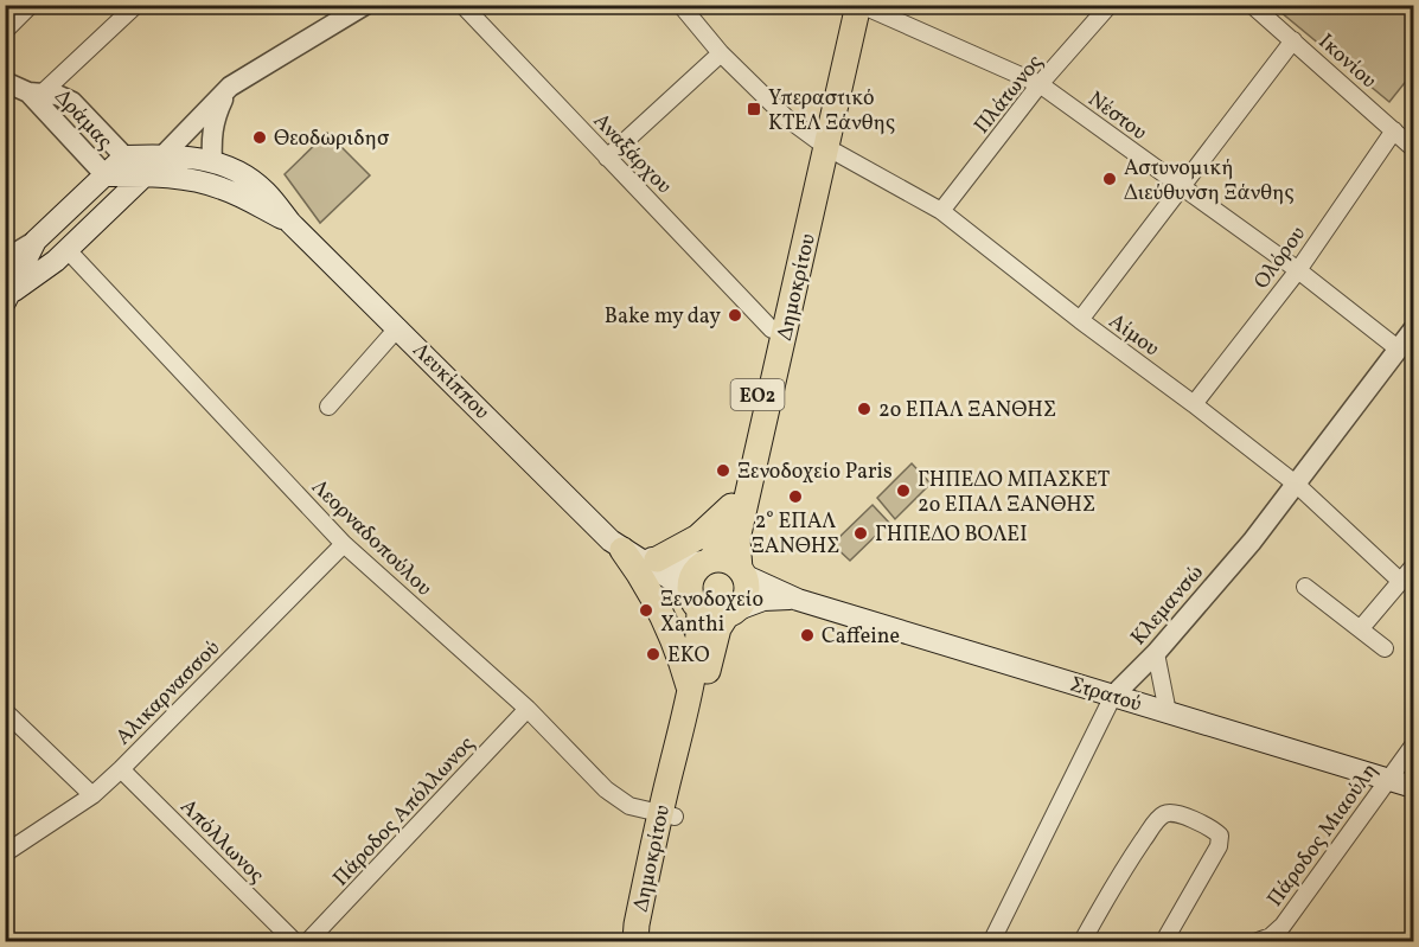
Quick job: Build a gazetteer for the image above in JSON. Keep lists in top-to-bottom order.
{
  "streets": {
    "main road": [
      "Δημοκρίτου",
      "Λευκίππου",
      "ΕΟ2",
      "Στρατού"
    ],
    "street": [
      "Ικονίου",
      "Πλάτωνος",
      "Νέστου",
      "Δράμας",
      "Αναξάρχου",
      "Ολόρου",
      "Αίμου",
      "Λεορναδοπούλου",
      "Κλεμανσώ",
      "Αλικαρνασσού",
      "Πάροδος Απόλλωνος",
      "Πάροδος Μιαούλη",
      "Απόλλωνος"
    ]
  },
  "crossings": [
    ["Ικονίου", "Ολόρου"],
    ["Πλάτωνος", "Νέστου"],
    ["Πλάτωνος", "Αίμου"],
    ["Νέστου", "Ολόρου"],
    ["Νέστου", "Δημοκρίτου"],
    ["Νέστου", "Κλεμανσώ"],
    ["Δράμας", "Λευκίππου"],
    ["Αναξάρχου", "Δημοκρίτου"],
    ["Ολόρου", "Αίμου"],
    ["Δημοκρίτου", "Αίμου"],
    ["Δημοκρίτου", "Λευκίππου"],
    ["Δημοκρίτου", "ΕΟ2"],
    ["Δημοκρίτου", "Λεορναδοπούλου"],
    ["Δημοκρίτου", "Στρατού"],
    ["Αίμου", "Κλεμανσώ"],
    ["Λευκίππου", "ΕΟ2"],
    ["Λευκίππου", "Στρατού"],
    ["ΕΟ2", "Στρατού"],
    ["Λεορναδοπούλου", "Αλικαρνασσού"],
    ["Λεορναδοπούλου", "Πάροδος Απόλλωνος"],
    ["Κλεμανσώ", "Στρατού"],
    ["Αλικαρνασσού", "Απόλλωνος"],
    ["Στρατού", "Πάροδος Μιαούλη"]
  ],
  "places": {
    "transit": ["Υπεραστικό ΚΤΕΛ Ξάνθης"],
    "other": [
      "Θεοδωριδησ",
      "Αστυνομική Διεύθυνση Ξάνθης",
      "Bake my day",
      "2o ΕΠΑΛ ΞΑΝΘΗΣ",
      "Ξενοδοχείο Paris",
      "ΓΗΠΕΔΟ ΜΠΑΣΚΕΤ 2ο ΕΠΑΛ ΞΑΝΘΗΣ",
      "2° ΕΠΑΛ ΞΑΝΘΗΣ",
      "ΓΗΠΕΔΟ ΒΟΛΕΙ",
      "Ξενοδοχείο Xanthi",
      "Caffeine",
      "ΕΚΟ"
    ]
  }
}
